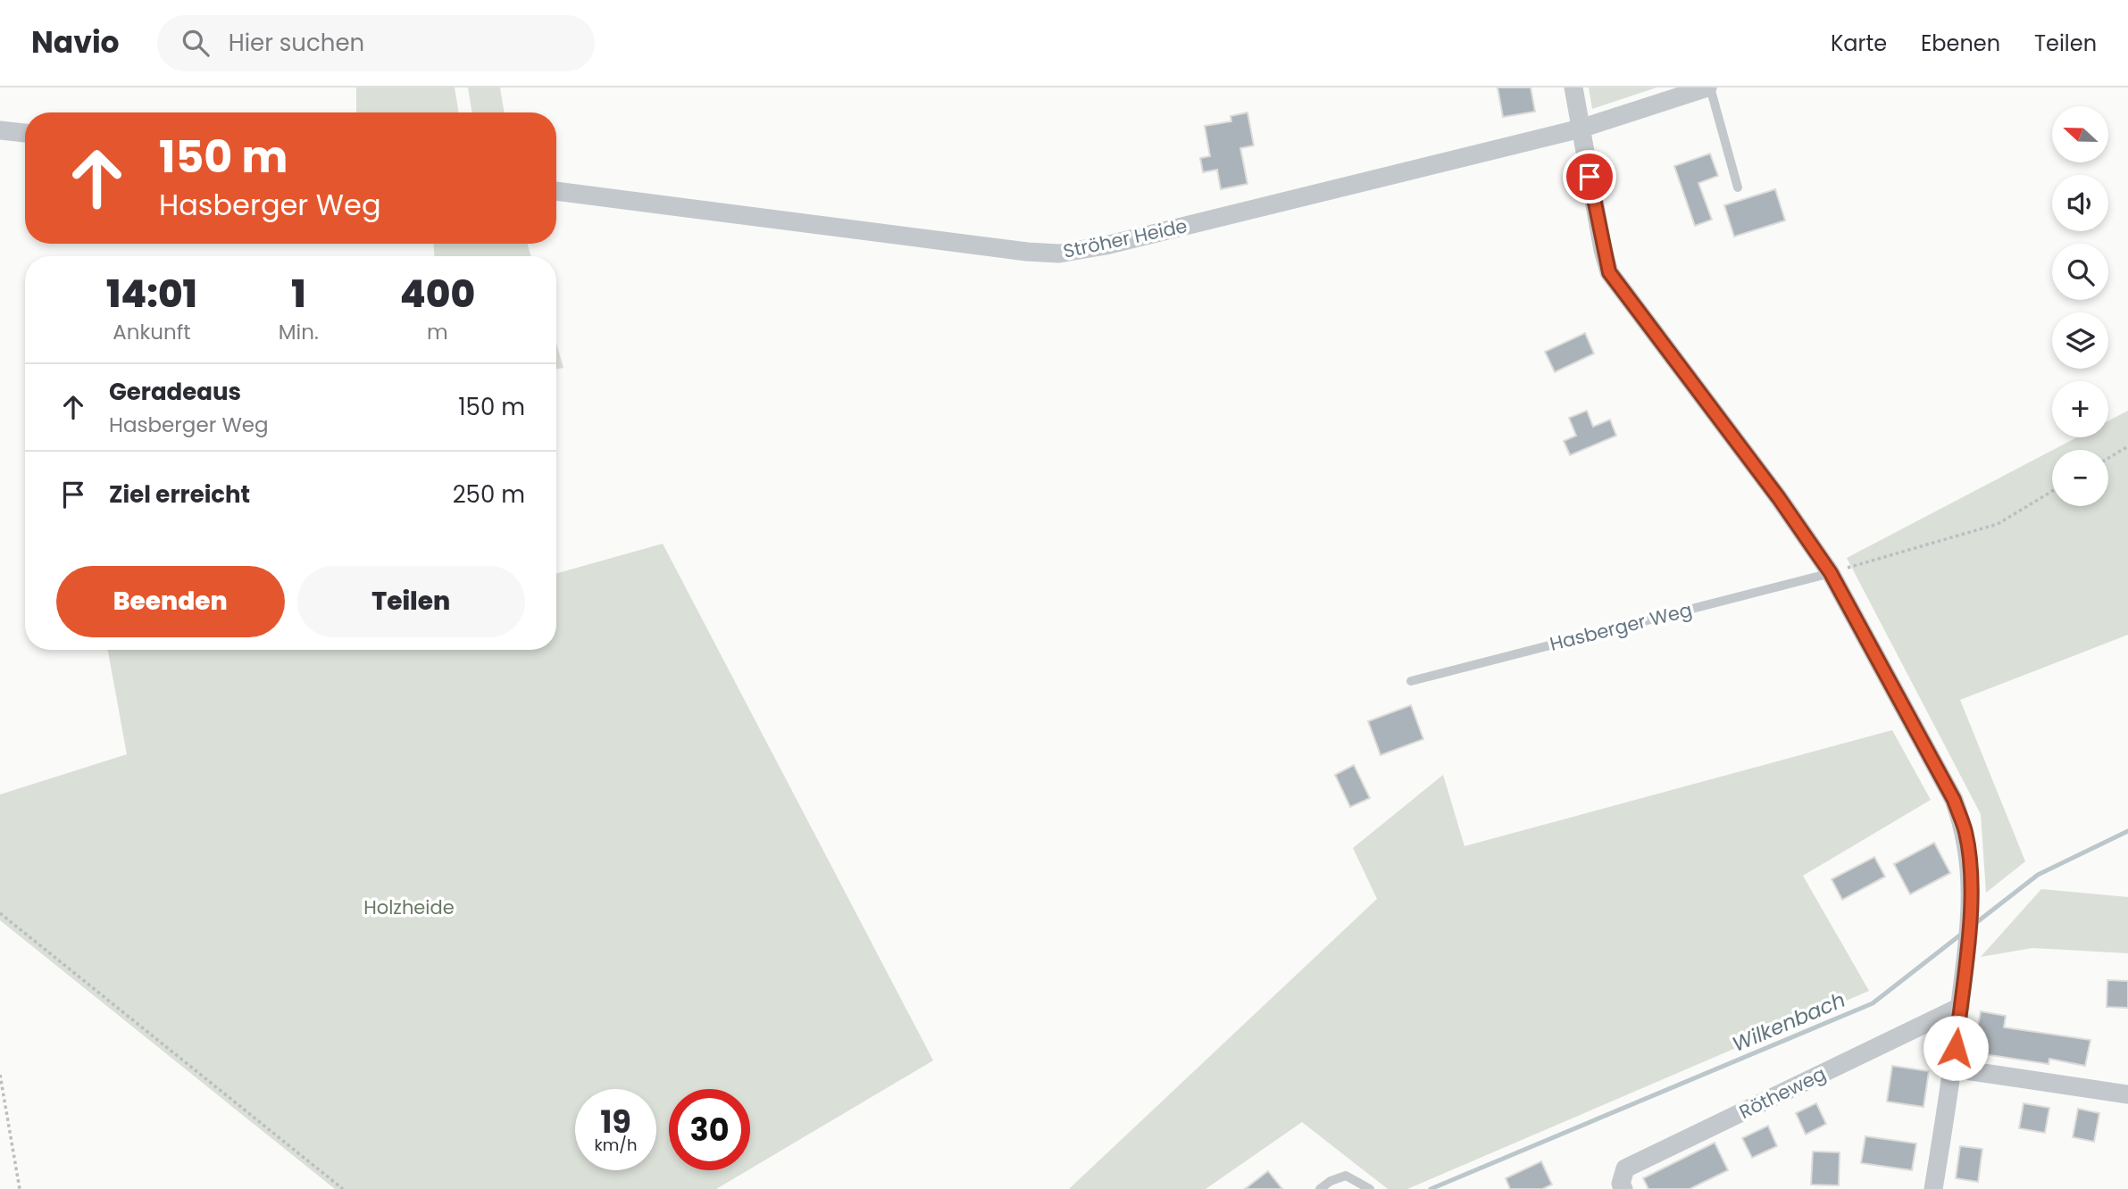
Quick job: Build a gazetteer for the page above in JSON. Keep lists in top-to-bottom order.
{
  "streets": {
    "street": ["Ströher Heide", "Rötheweg"],
    "lane": ["Hasberger Weg"]
  },
  "water": ["Wilkenbach"],
  "parks": ["Holzheide"],
  "north": "left",
  "page": {
    "header": "Navio",
    "search": "Hier suchen",
    "nav": ["Karte", "Ebenen", "Teilen"],
    "map_buttons": ["+", "−"],
    "turn": ["150 m", "Hasberger Weg"],
    "eta": [
      "14:01",
      "Ankunft",
      "1",
      "Min.",
      "400",
      "m"
    ],
    "list": [
      {
        "name": "Geradeaus",
        "note": "Hasberger Weg",
        "value": "150 m"
      },
      {
        "name": "Ziel erreicht",
        "value": "250 m"
      }
    ],
    "buttons": ["Beenden", "Teilen"],
    "speed": "19 km/h",
    "limit": "30"
  }
}
